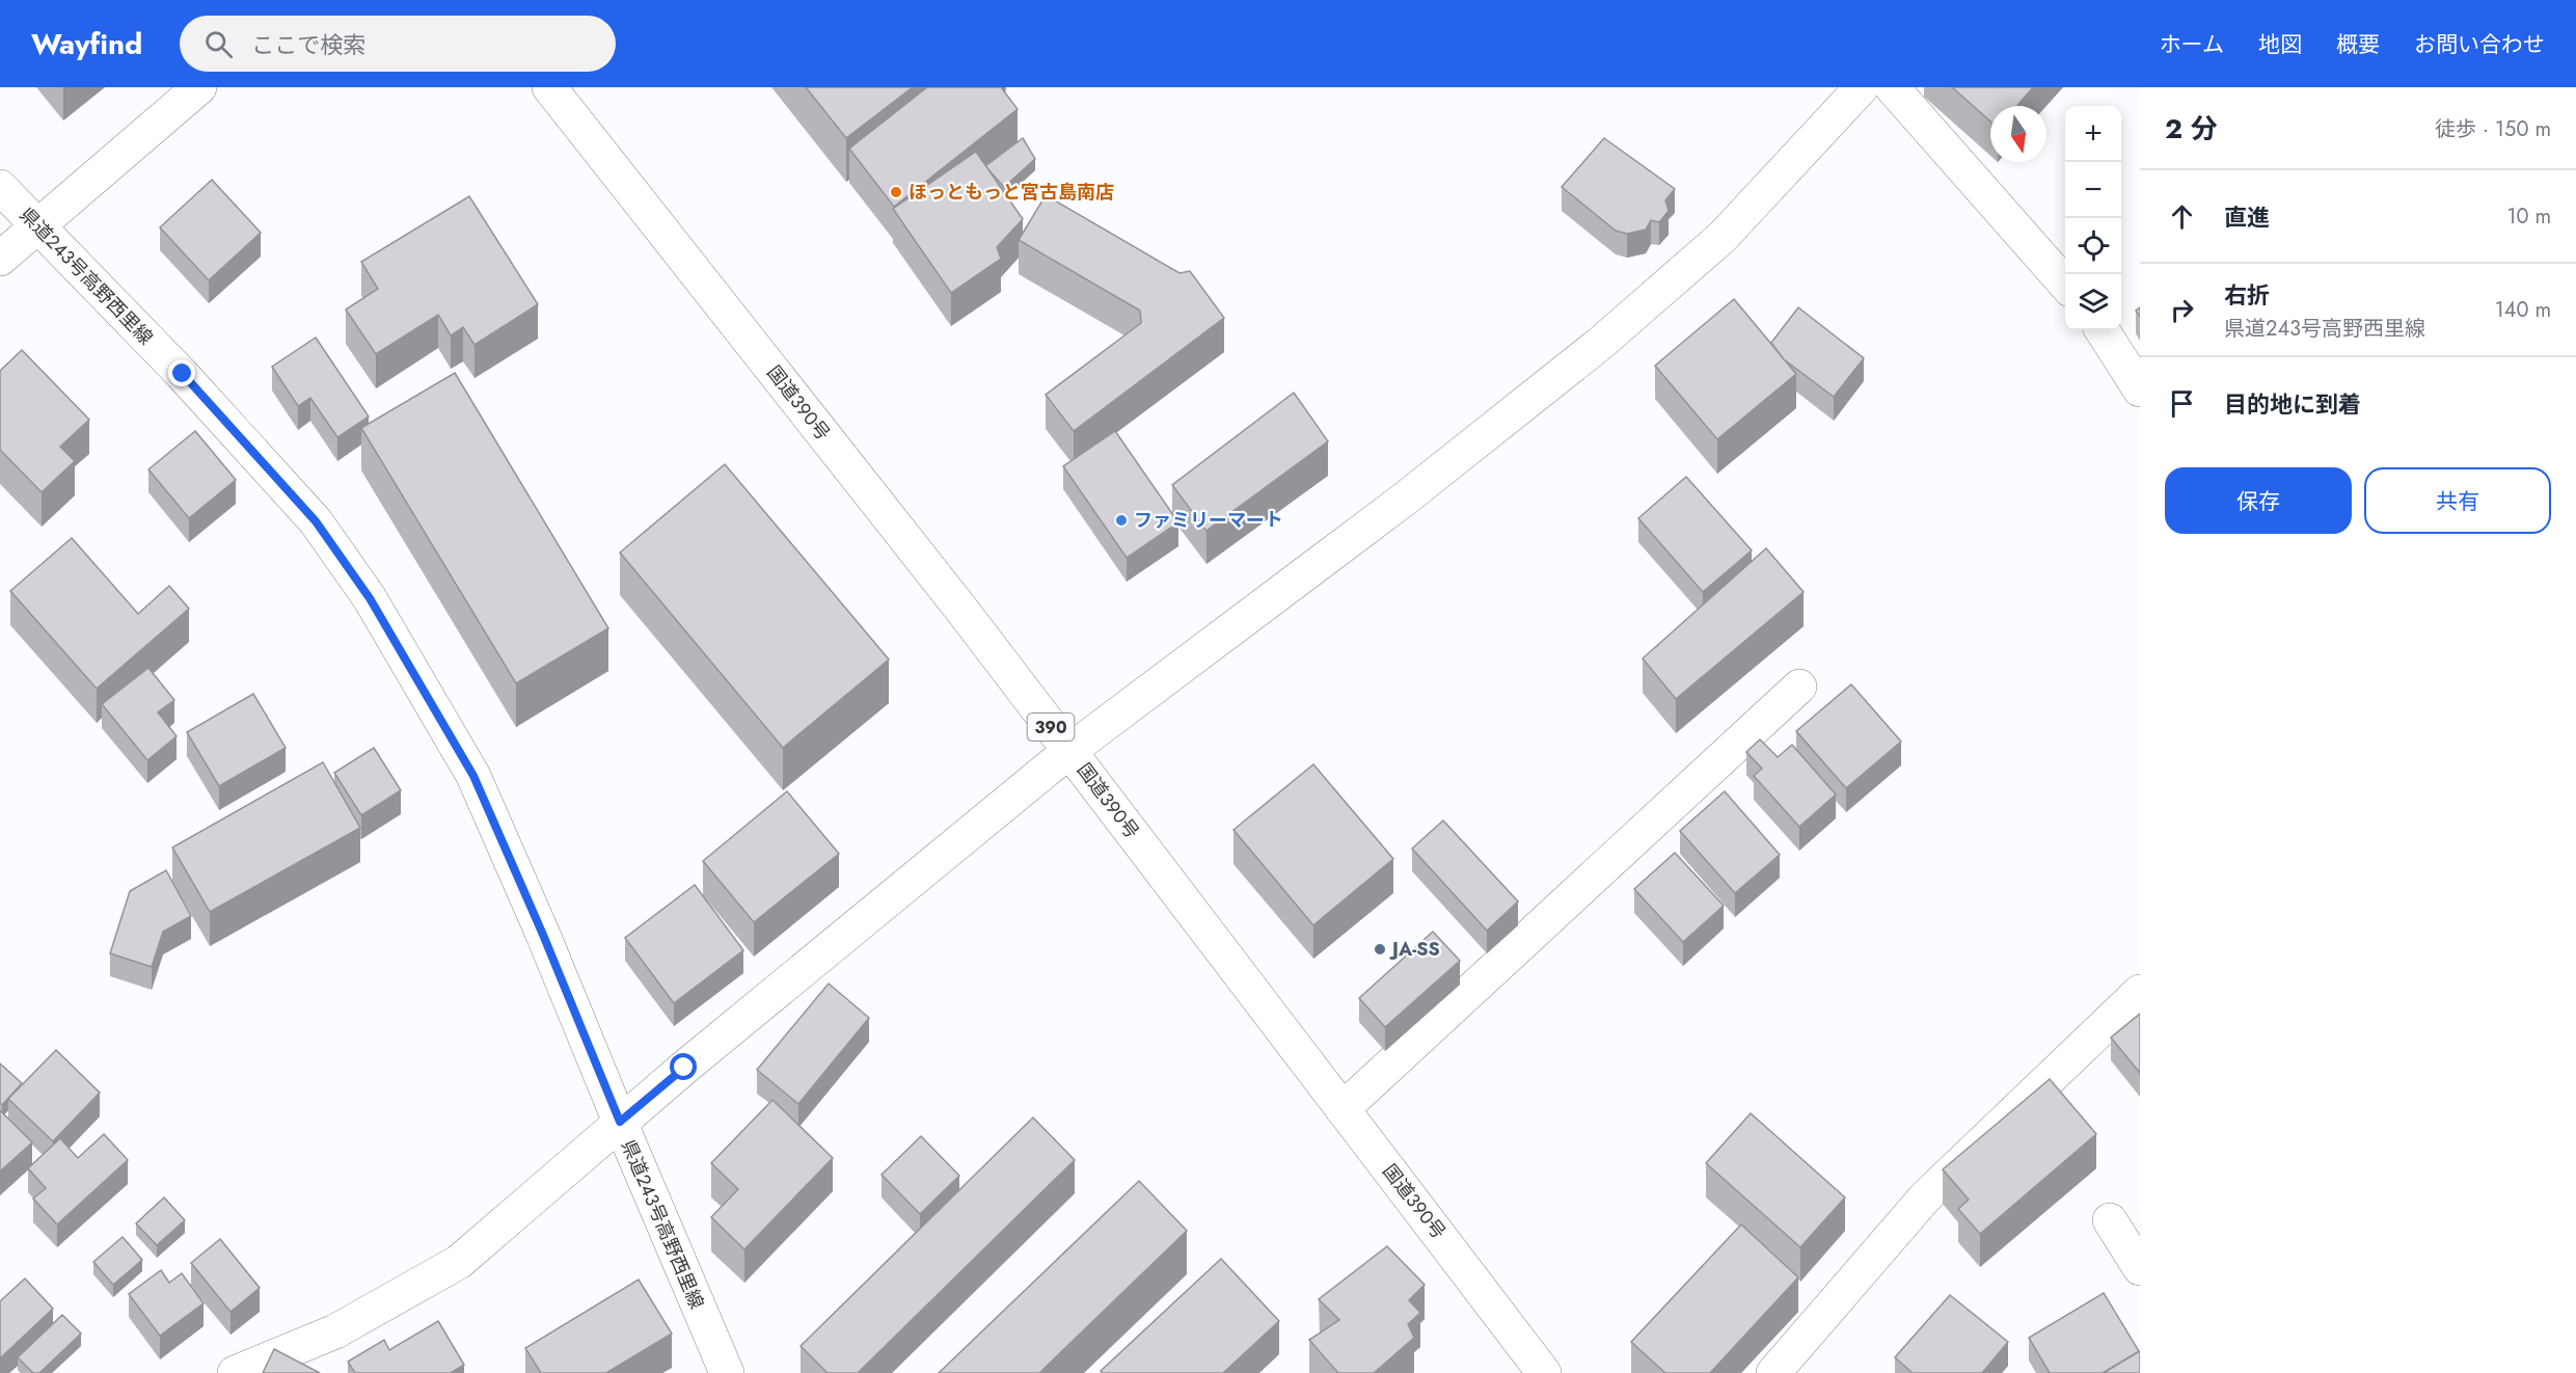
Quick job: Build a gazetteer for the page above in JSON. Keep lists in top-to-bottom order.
{
  "streets": {
    "main road": ["県道243号高野西里線", "国道390号", "390"]
  },
  "places": ["ほっともっと宮古島南店", "ファミリーマート", "JA-SS"],
  "north": "bottom",
  "page": {
    "header": "Wayfind",
    "search": "ここで検索",
    "nav": [
      "ホーム",
      "地図",
      "概要",
      "お問い合わせ"
    ],
    "heading": ["2 分", "徒歩 · 150 m"],
    "map_buttons": ["+", "−"],
    "list": [
      ["直進", "10 m"],
      ["右折", "県道243号高野西里線", "140 m"],
      "目的地に到着"
    ],
    "buttons": ["保存", "共有"]
  }
}
